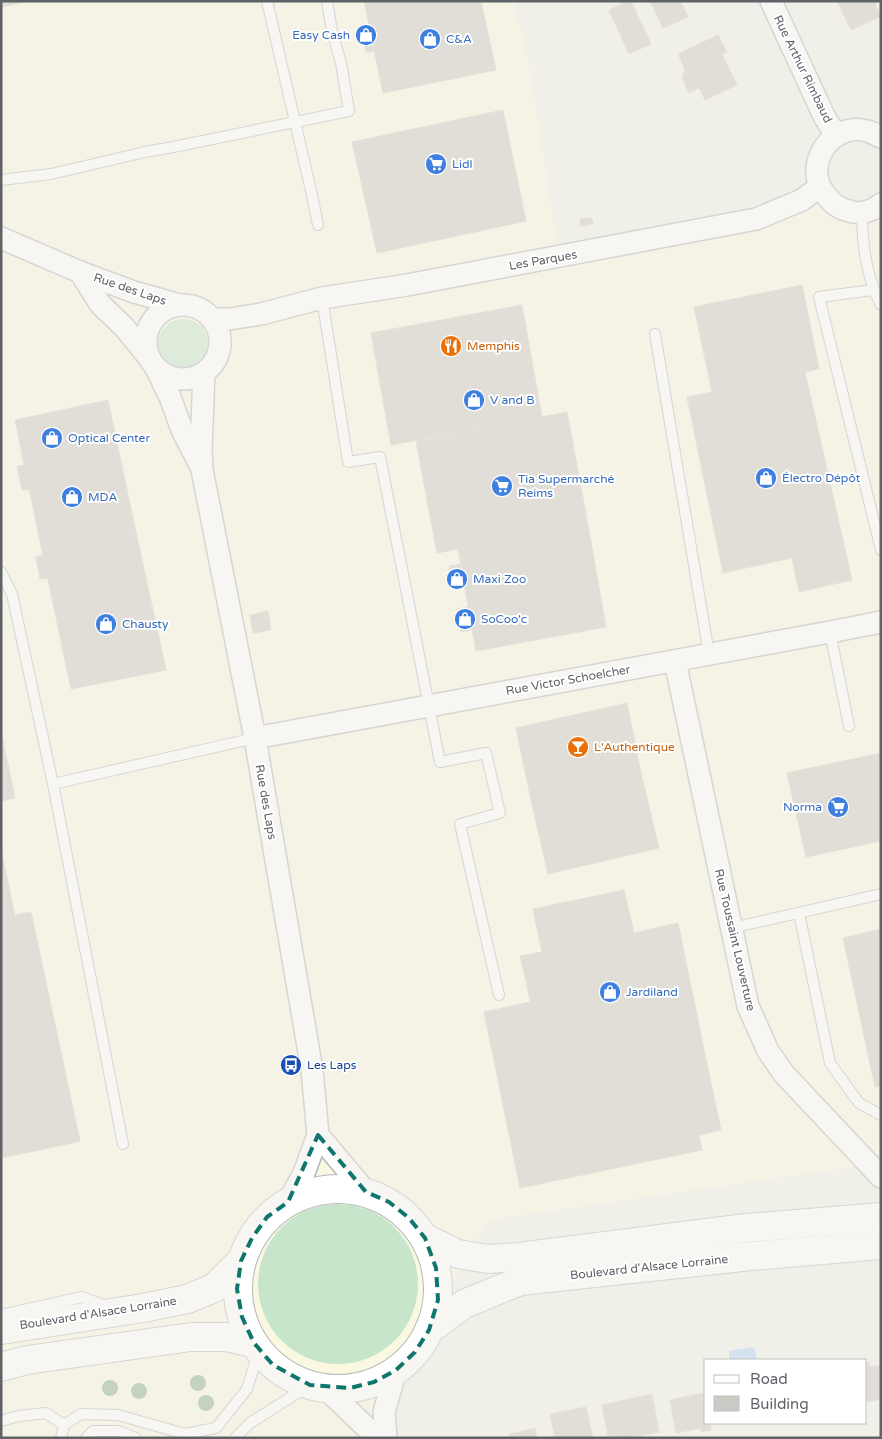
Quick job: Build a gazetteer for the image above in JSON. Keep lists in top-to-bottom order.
{
  "streets": {
    "main road": ["Boulevard d'Alsace Lorraine"],
    "street": [
      "Rue Arthur Rimbaud",
      "Les Parques",
      "Rue des Laps",
      "Rue Victor Schoelcher",
      "Rue Toussaint Louverture"
    ]
  },
  "crossings": [
    ["Les Parques", "Rue des Laps"],
    ["Rue des Laps", "Rue Victor Schoelcher"],
    ["Rue Victor Schoelcher", "Rue Toussaint Louverture"]
  ],
  "places": {
    "shop": [
      "Easy Cash",
      "C&A",
      "V and B",
      "Optical Center",
      "Électro Dépôt",
      "MDA",
      "Maxi Zoo",
      "SoCoo'c",
      "Chausty",
      "Jardiland"
    ],
    "supermarket": ["Lidl", "Tia Supermarché Reims", "Norma"],
    "restaurant": ["Memphis"],
    "bar": ["L'Authentique"],
    "bus stop": ["Les Laps"]
  },
  "legend": ["Road", "Building"]
}
